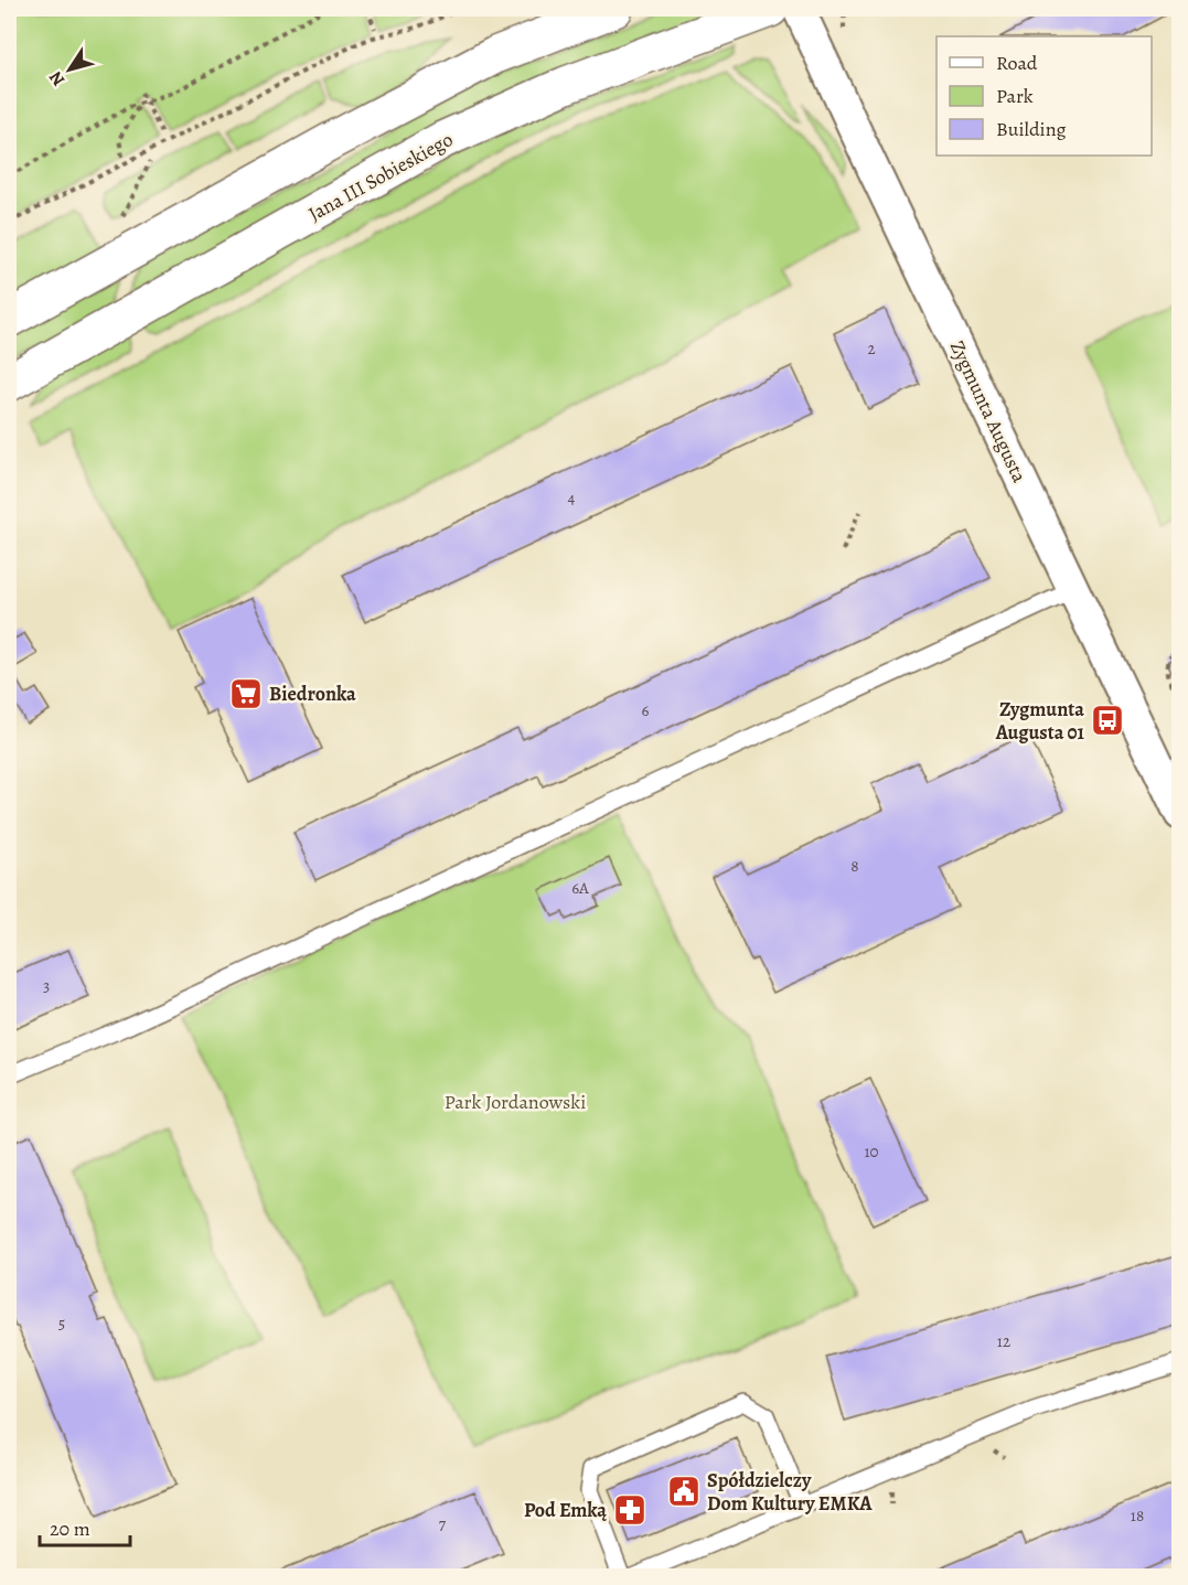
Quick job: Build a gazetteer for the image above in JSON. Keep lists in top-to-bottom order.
{
  "streets": {
    "street": ["Jana III Sobieskiego", "Zygmunta Augusta"]
  },
  "parks": ["Park Jordanowski"],
  "places": {
    "supermarket": ["Biedronka"],
    "bus stop": ["Zygmunta Augusta 01"],
    "public building": ["Spółdzielczy Dom Kultury EMKA"],
    "pharmacy": ["Pod Emką"]
  },
  "house_numbers": [
    "2",
    "4",
    "6",
    "8",
    "6A",
    "3",
    "10",
    "5",
    "12",
    "18",
    "7"
  ],
  "legend": ["Road", "Park", "Building"],
  "scale_bar": "20 m",
  "north": "bottom left"
}
